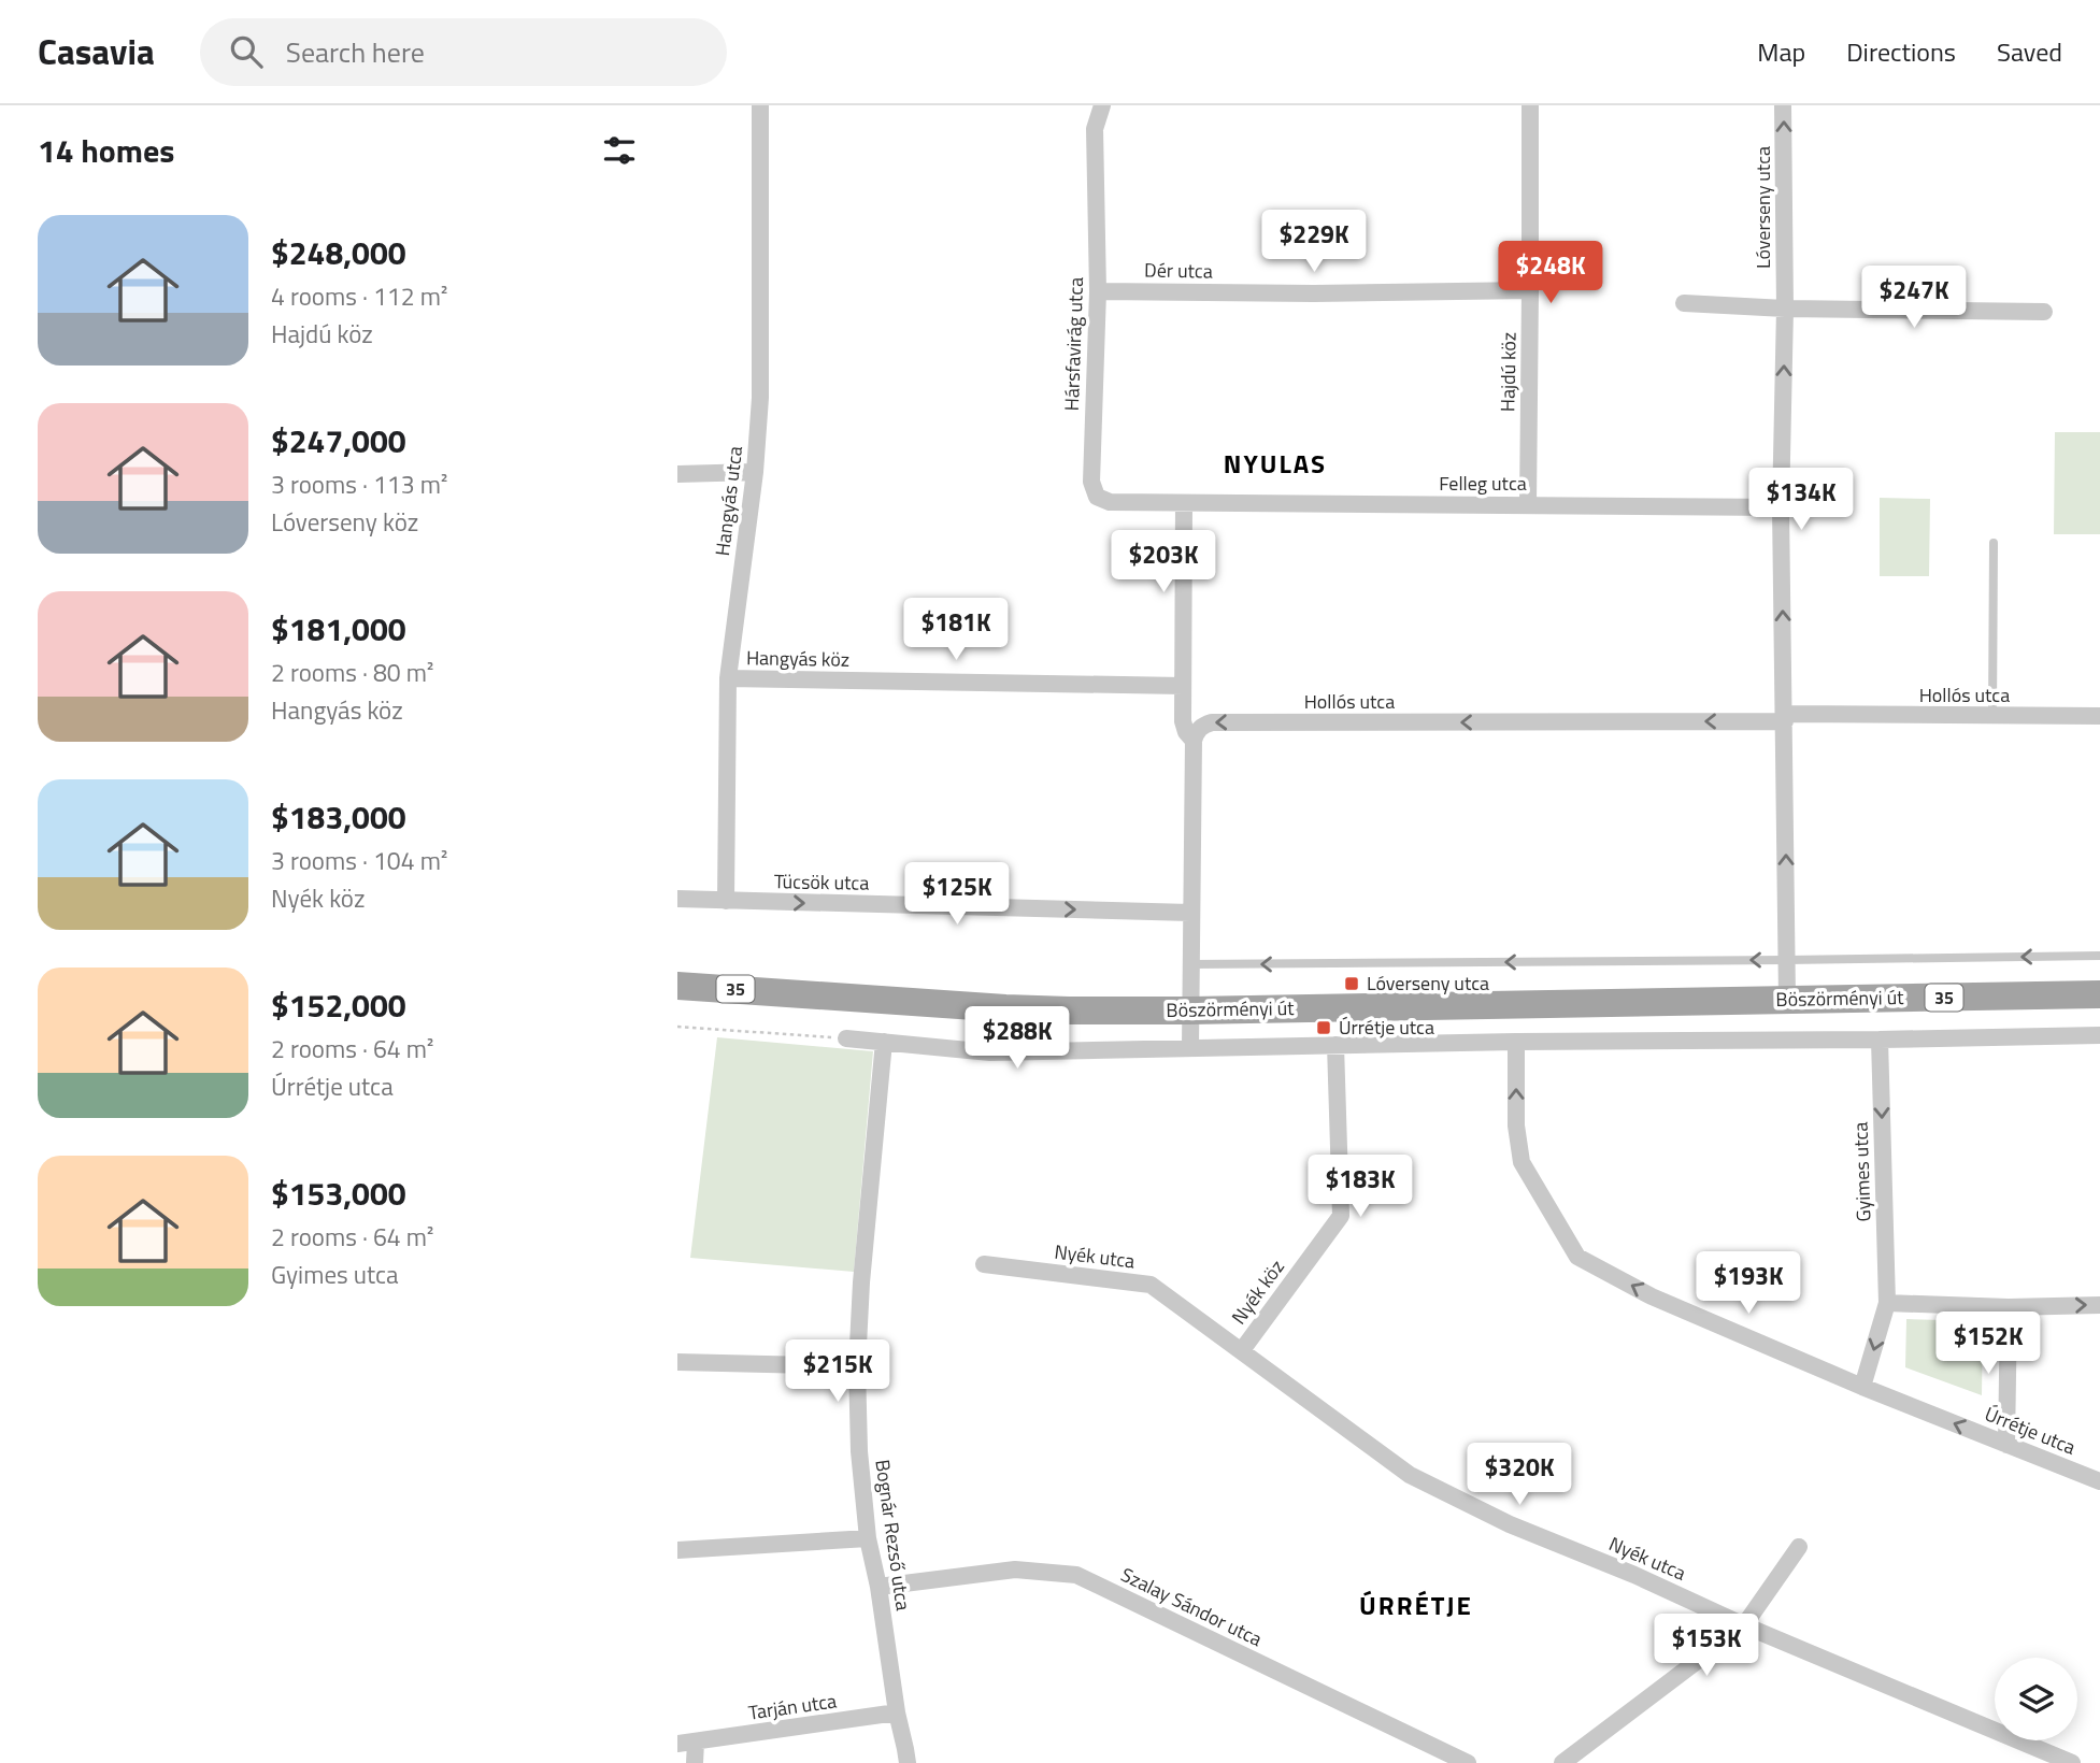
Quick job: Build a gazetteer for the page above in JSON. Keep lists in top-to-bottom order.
{
  "streets": {
    "main road": ["35", "Böszörményi út"],
    "street": [
      "Lóverseny utca",
      "Dér utca",
      "Hársfavirág utca",
      "Hajdú köz",
      "Felleg utca",
      "Hangyás utca",
      "Hangyás köz",
      "Hollós utca",
      "Tücsök utca",
      "Gyimes utca",
      "Nyék utca",
      "Nyék köz",
      "Úrrétje utca",
      "Bognár Rezső utca",
      "Szalay Sándor utca",
      "Tarján utca"
    ]
  },
  "crossings": [
    ["Lóverseny utca", "Felleg utca"],
    ["Lóverseny utca", "Hollós utca"],
    ["Lóverseny utca", "Böszörményi út"],
    ["Dér utca", "Hársfavirág utca"],
    ["Dér utca", "Hajdú köz"],
    ["Hársfavirág utca", "Felleg utca"],
    ["Hajdú köz", "Felleg utca"],
    ["Hangyás utca", "Hangyás köz"],
    ["Hangyás utca", "Tücsök utca"],
    ["Gyimes utca", "Úrrétje utca"],
    ["Nyék utca", "Nyék köz"],
    ["Bognár Rezső utca", "Szalay Sándor utca"],
    ["Bognár Rezső utca", "Tarján utca"]
  ],
  "one_way": [
    "Lóverseny utca",
    "Hollós utca",
    "Gyimes utca",
    "Úrrétje utca"
  ],
  "districts": ["NYULAS", "ÚRRÉTJE"],
  "places": {
    "transit": ["Lóverseny utca", "Úrrétje utca"]
  },
  "page": {
    "header": "Casavia",
    "search": "Search here",
    "nav": ["Map", "Directions", "Saved"],
    "heading": "14 homes",
    "list": [
      {
        "name": "$248,000",
        "note": "4 rooms · 112 m² · Hajdú köz"
      },
      {
        "name": "$247,000",
        "note": "3 rooms · 113 m² · Lóverseny köz"
      },
      {
        "name": "$181,000",
        "note": "2 rooms · 80 m² · Hangyás köz"
      },
      {
        "name": "$183,000",
        "note": "3 rooms · 104 m² · Nyék köz"
      },
      {
        "name": "$152,000",
        "note": "2 rooms · 64 m² · Úrrétje utca"
      },
      {
        "name": "$153,000",
        "note": "2 rooms · 64 m² · Gyimes utca"
      }
    ],
    "price": [
      "$229K",
      "$248K",
      "$247K",
      "$134K",
      "$203K",
      "$181K",
      "$125K",
      "$288K",
      "$183K",
      "$193K",
      "$152K",
      "$215K",
      "$320K",
      "$153K"
    ]
  }
}
